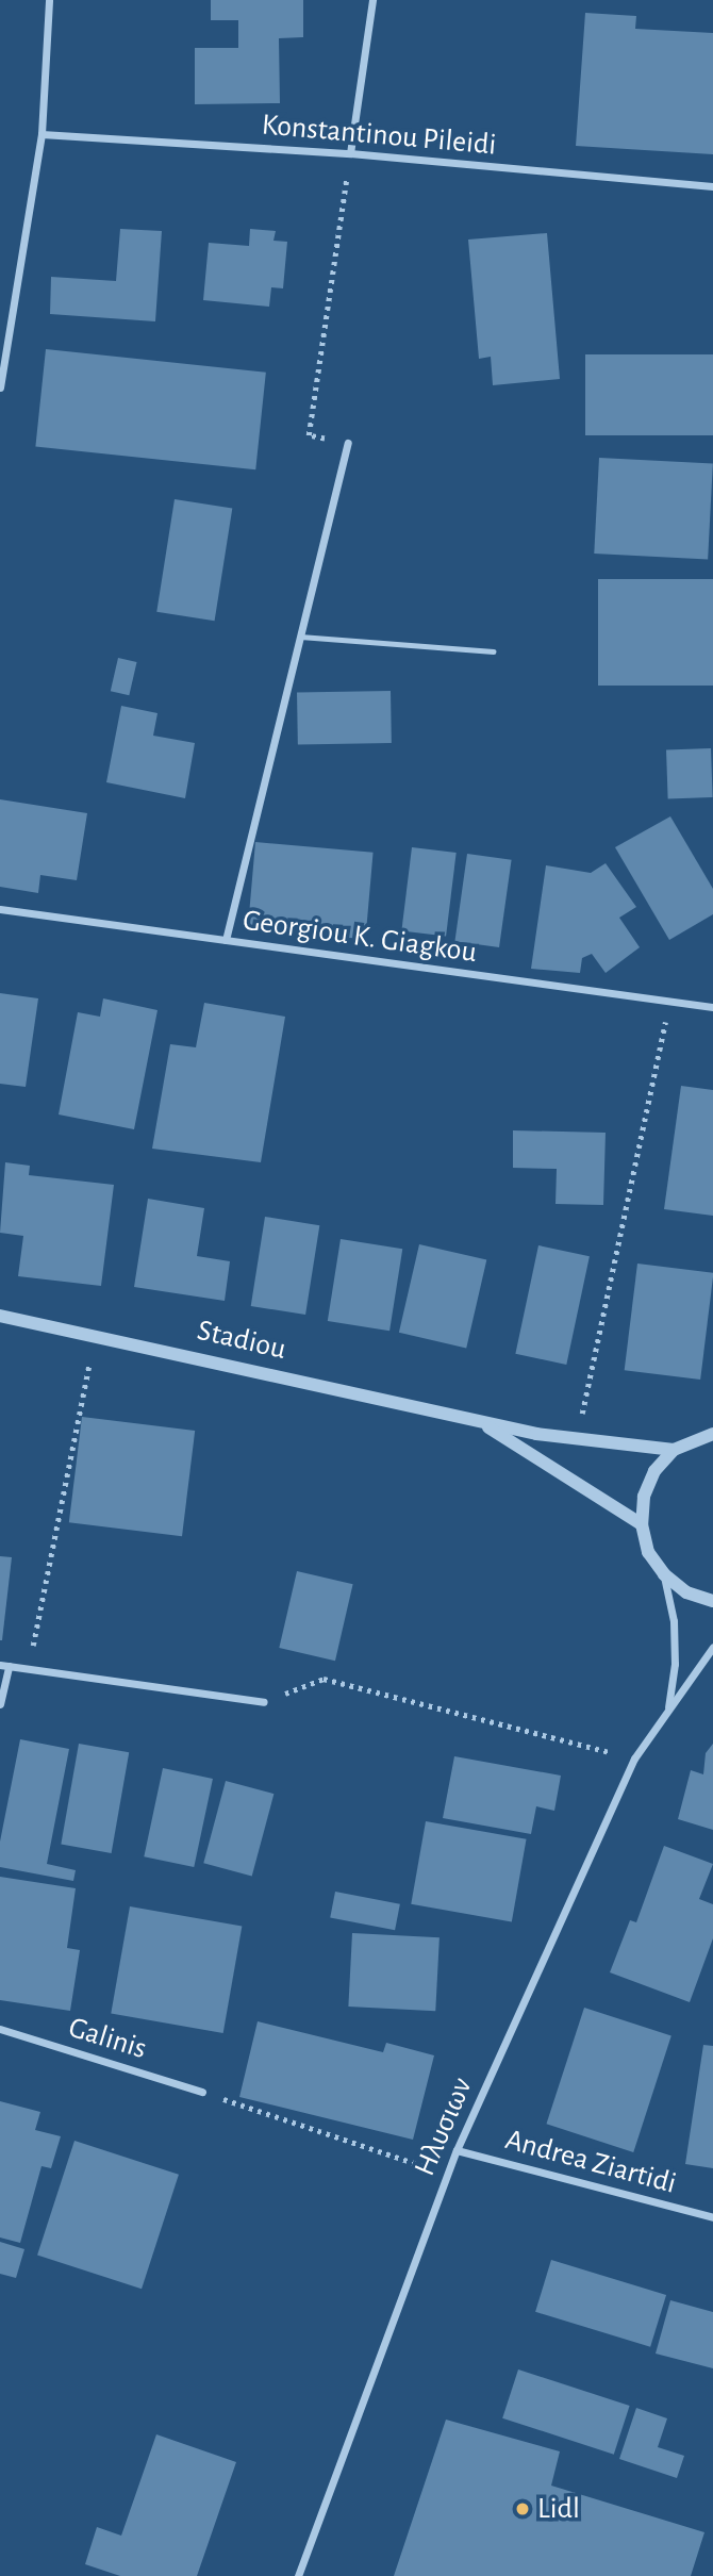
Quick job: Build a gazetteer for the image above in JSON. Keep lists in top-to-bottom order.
{
  "streets": {
    "street": [
      "Konstantinou Pileidi",
      "Georgiou K. Giagkou",
      "Stadiou",
      "Galinis",
      "Ηλυσιων",
      "Andrea Ziartidi"
    ]
  },
  "crossings": [
    ["Ηλυσιων", "Andrea Ziartidi"]
  ],
  "places": ["Lidl"]
}
